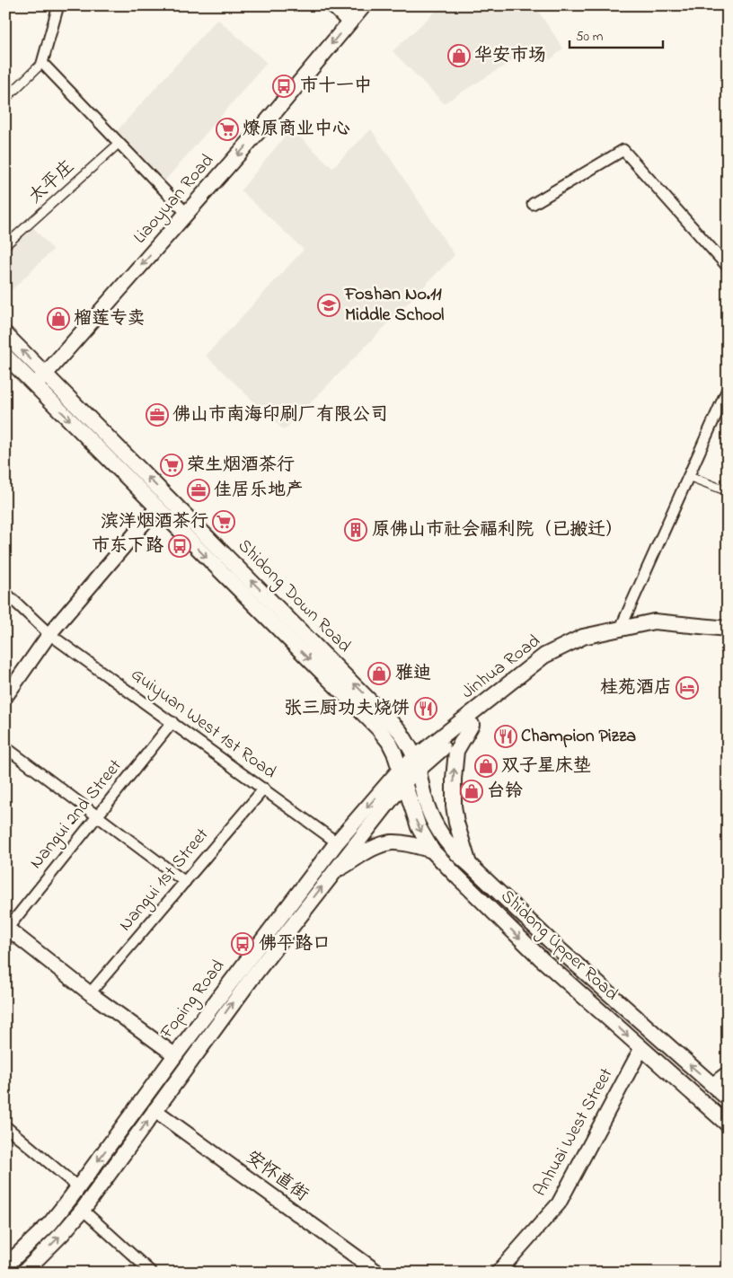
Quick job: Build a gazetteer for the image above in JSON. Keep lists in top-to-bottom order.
{
  "streets": {
    "main road": [
      "Liaoyuan Road",
      "Shidong Down Road",
      "Jinhua Road",
      "Shidong Upper Road",
      "Foping Road"
    ],
    "street": [
      "太平庄",
      "Guiyuan West 1st Road",
      "Nangui 2nd Street",
      "Nangui 1st Street",
      "Anhuai West Street",
      "安怀直街"
    ]
  },
  "crossings": [
    ["Liaoyuan Road", "Shidong Down Road"],
    ["Shidong Down Road", "Jinhua Road"],
    ["Shidong Down Road", "Shidong Upper Road"],
    ["Shidong Down Road", "Foping Road"],
    ["Jinhua Road", "Shidong Upper Road"],
    ["Jinhua Road", "Foping Road"],
    ["Guiyuan West 1st Road", "Nangui 2nd Street"],
    ["Guiyuan West 1st Road", "Nangui 1st Street"],
    ["Guiyuan West 1st Road", "Foping Road"],
    ["Shidong Upper Road", "Foping Road"],
    ["Shidong Upper Road", "Anhuai West Street"],
    ["Foping Road", "安怀直街"]
  ],
  "one_way": ["Liaoyuan Road"],
  "places": {
    "shop": [
      "华安市场",
      "榴莲专卖",
      "雅迪",
      "双子星床垫",
      "台铃"
    ],
    "bus stop": ["市十一中", "市东下路", "佛平路口"],
    "supermarket": ["燎原商业中心", "荣生烟酒茶行", "滨洋烟酒茶行"],
    "school or university": ["Foshan No.11 Middle School"],
    "office": ["佛山市南海印刷厂有限公司", "佳居乐地产"],
    "building": ["原佛山市社会福利院（已搬迁）"],
    "hotel": ["桂苑酒店"],
    "restaurant": ["张三厨功夫烧饼", "Champion Pizza"]
  },
  "scale_bar": "50 m"
}
